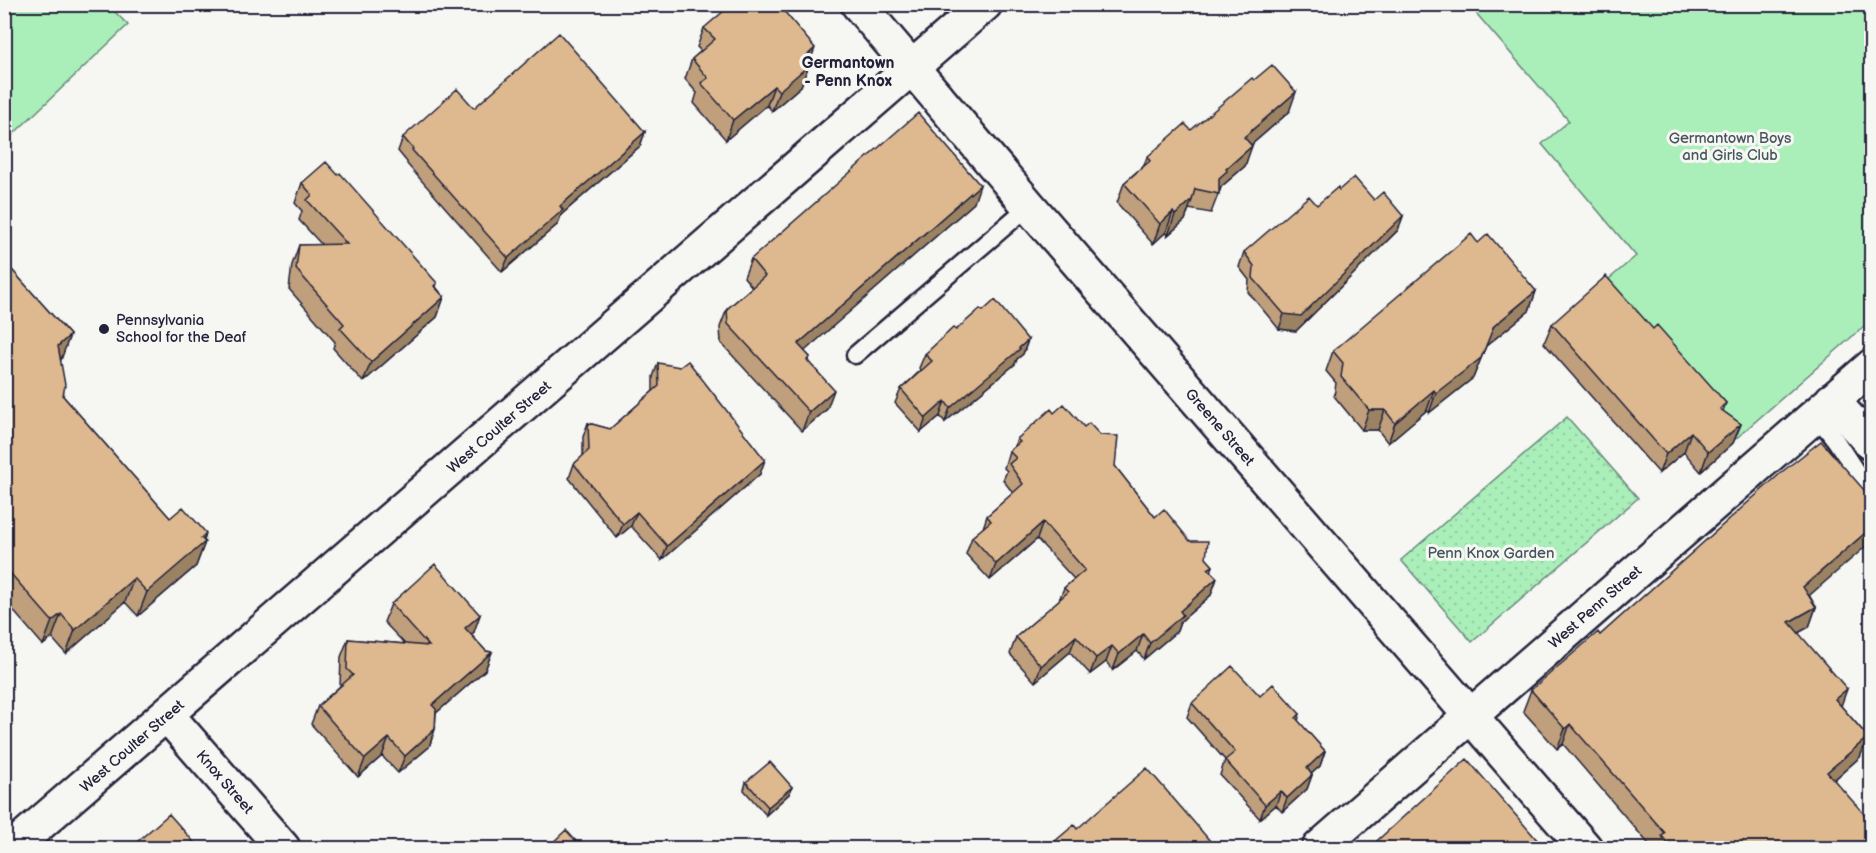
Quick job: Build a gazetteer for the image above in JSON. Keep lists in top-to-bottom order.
{
  "streets": {
    "street": [
      "West Coulter Street",
      "Greene Street",
      "West Penn Street",
      "Knox Street"
    ]
  },
  "crossings": [
    ["West Coulter Street", "Greene Street"],
    ["West Coulter Street", "Knox Street"],
    ["Greene Street", "West Penn Street"]
  ],
  "districts": ["Germantown - Penn Knox"],
  "parks": ["Germantown Boys and Girls Club", "Penn Knox Garden"],
  "places": ["Pennsylvania School for the Deaf"]
}
